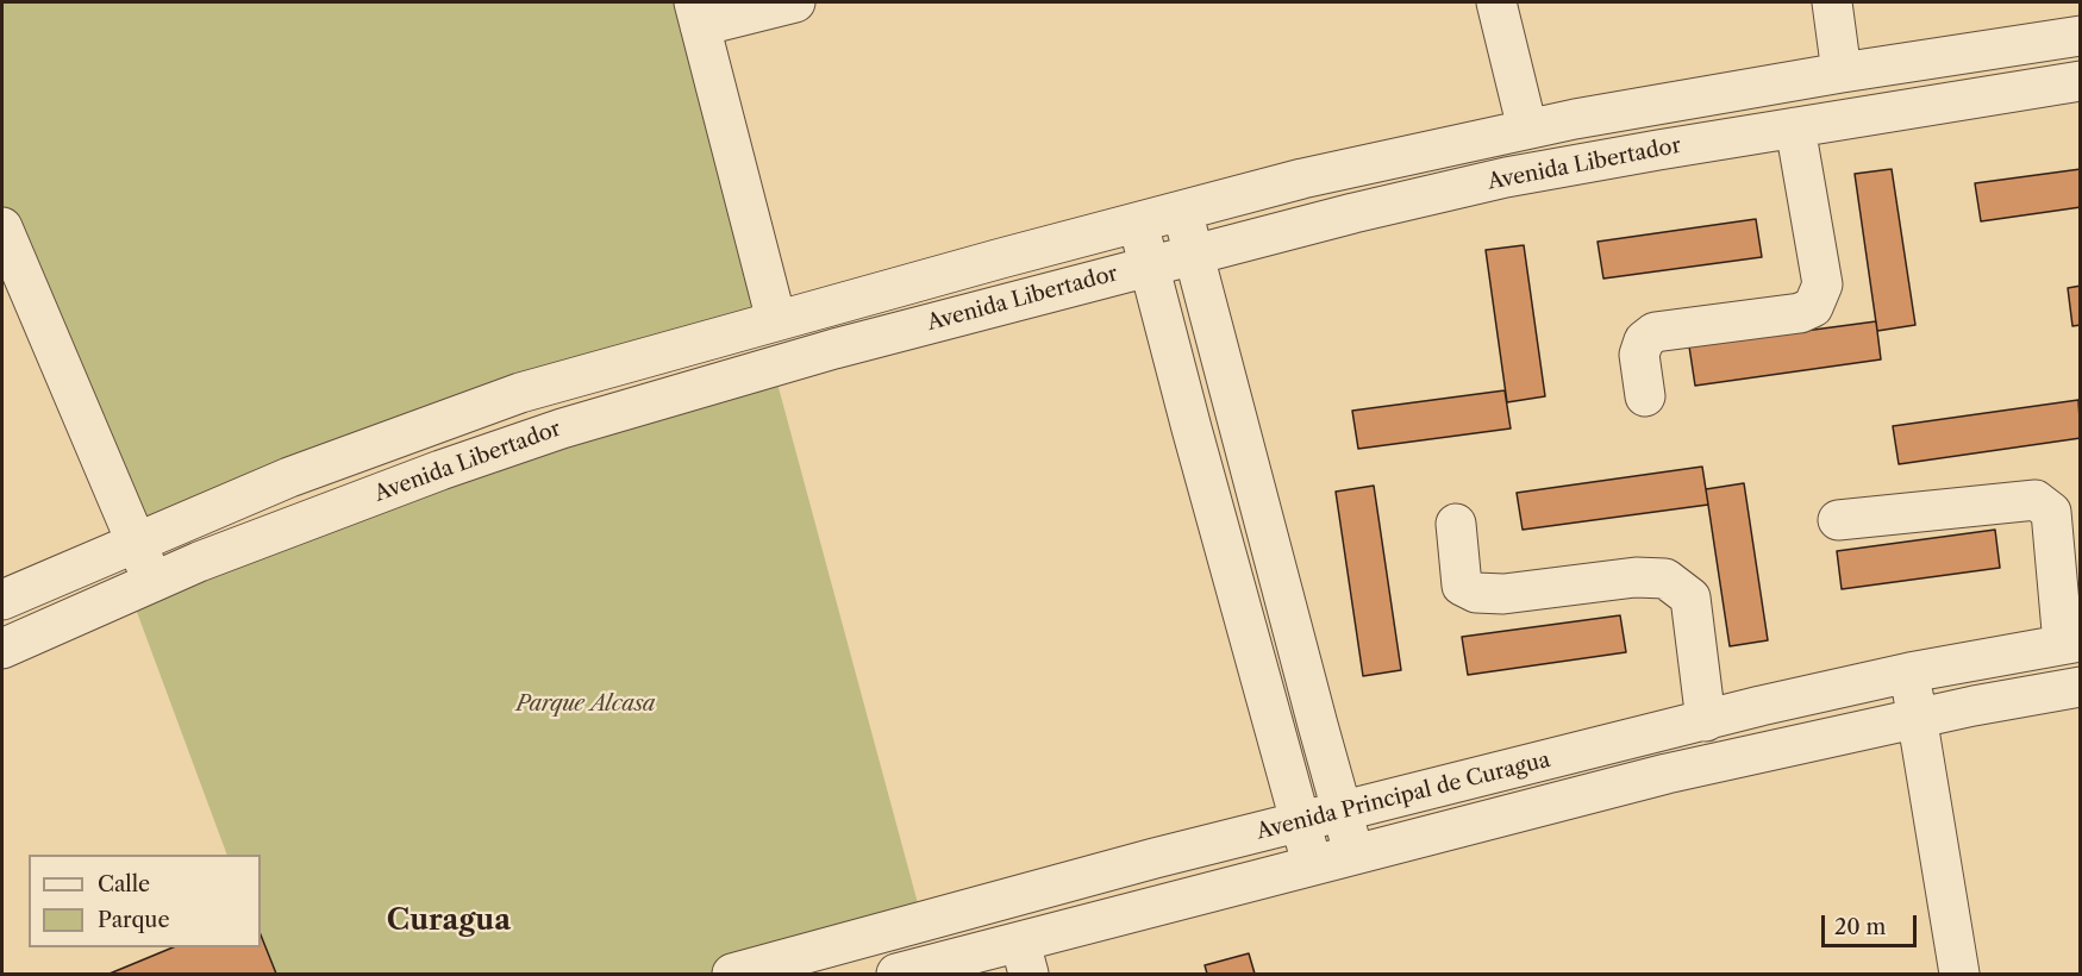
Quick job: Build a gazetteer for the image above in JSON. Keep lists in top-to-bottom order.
{
  "streets": {
    "street": ["Avenida Libertador", "Avenida Principal de Curagua"]
  },
  "districts": ["Curagua"],
  "parks": ["Parque Alcasa"],
  "legend": ["Calle", "Parque"],
  "scale_bar": "20 m"
}
